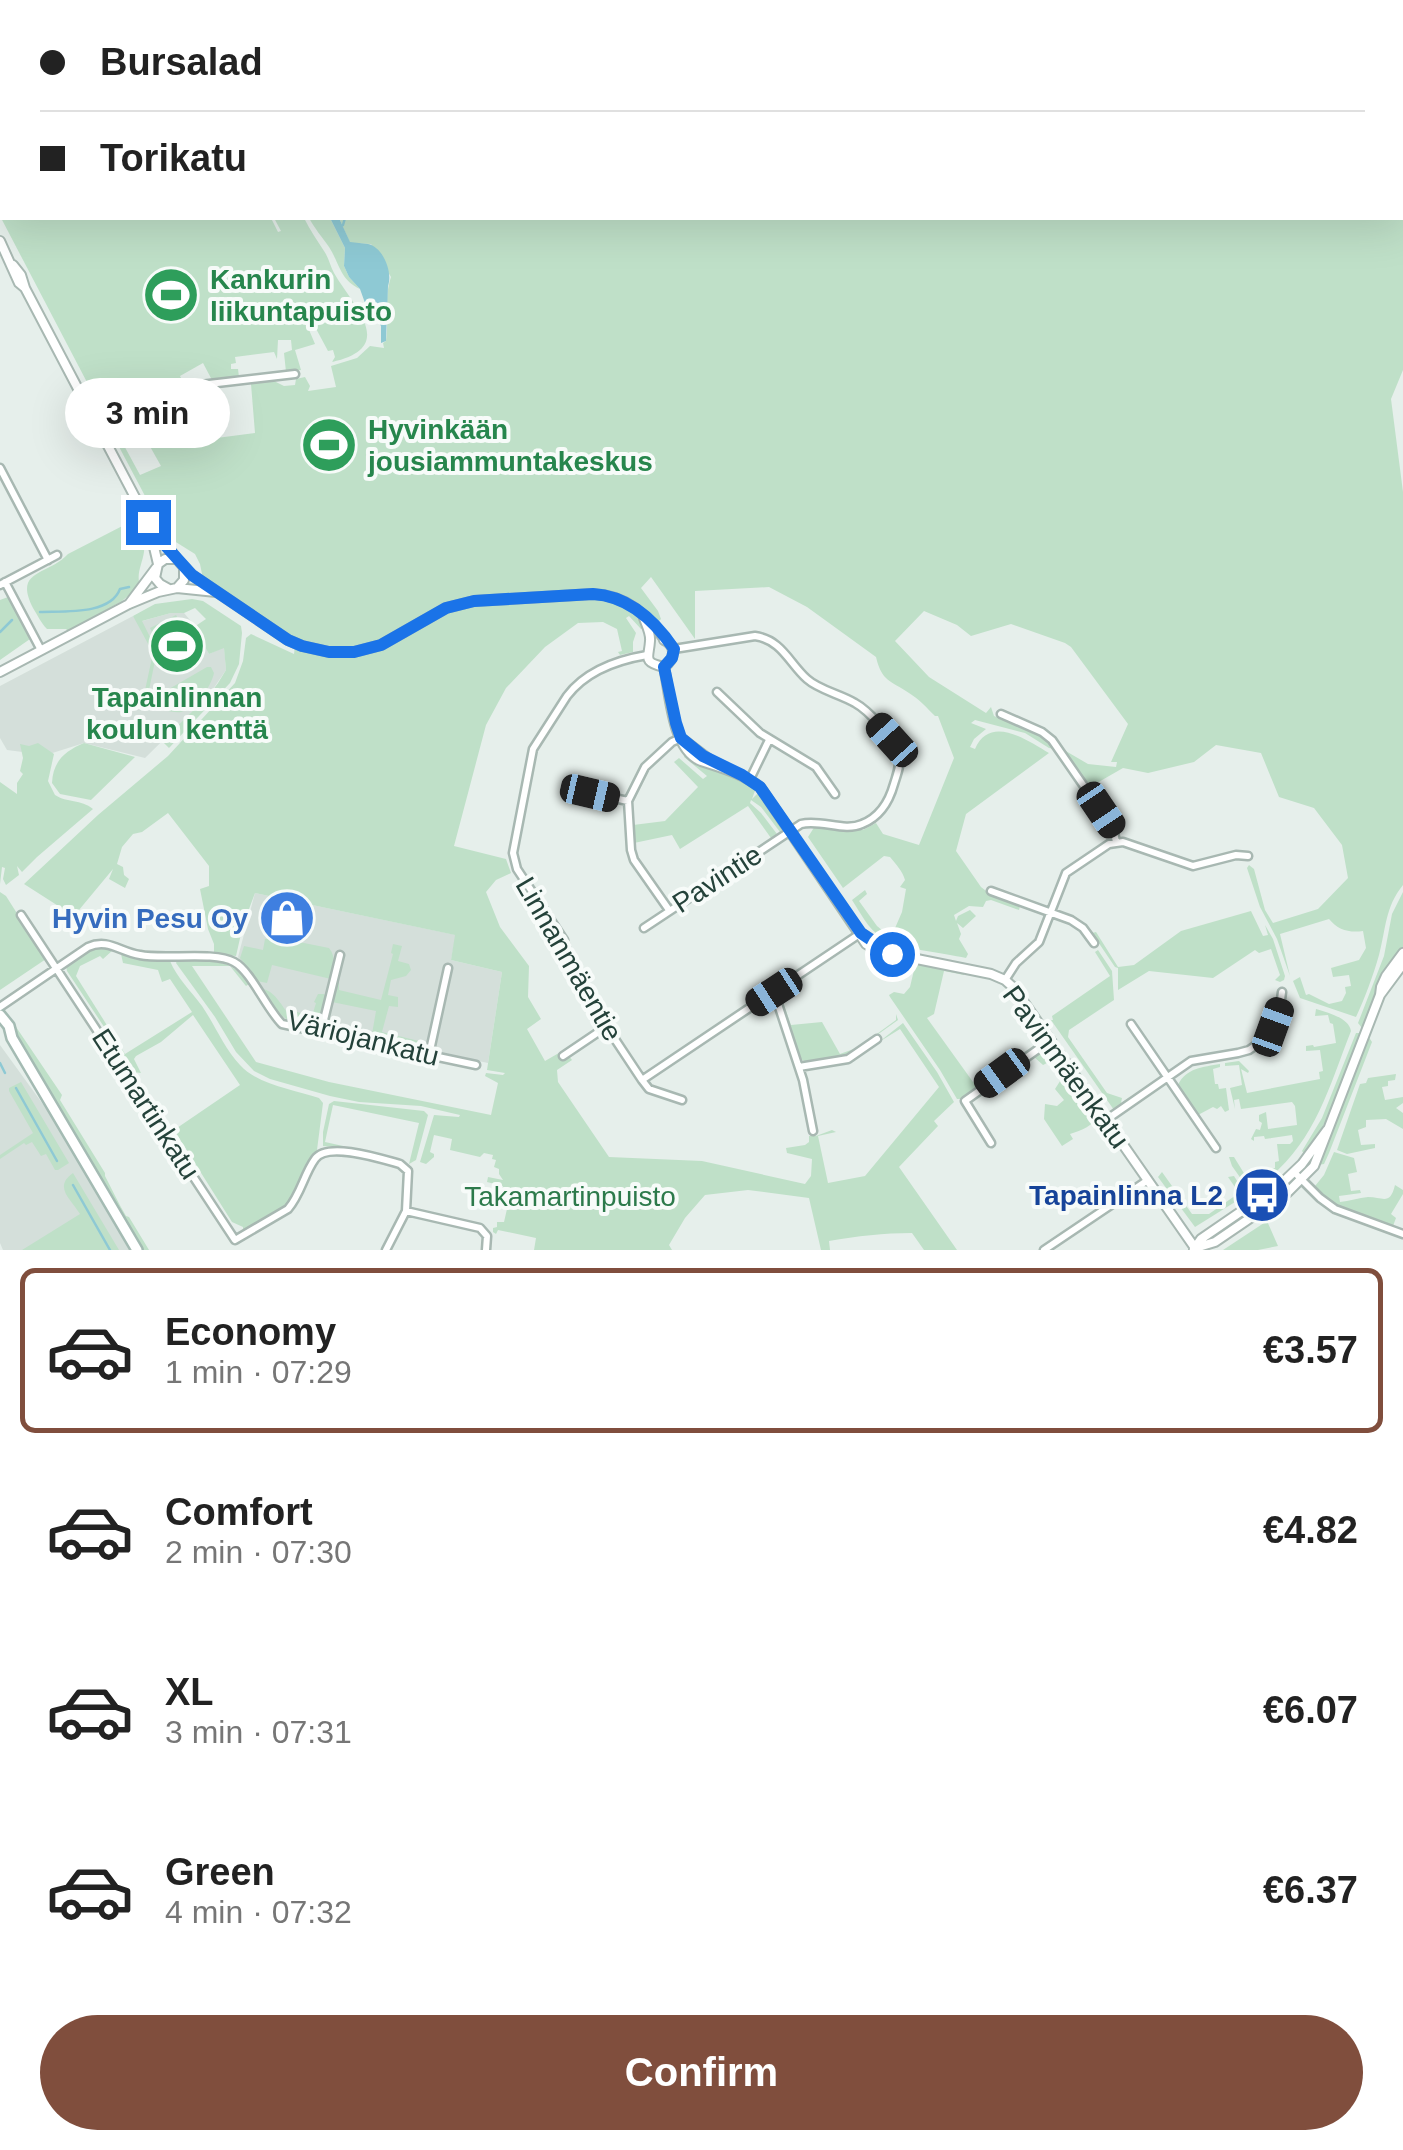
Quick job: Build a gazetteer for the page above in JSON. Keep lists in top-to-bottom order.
{
  "streets": {
    "street": [
      "Pavintie",
      "Linnanmäentie",
      "Väriojankatu",
      "Pavinmäenkatu",
      "Etumartinkatu"
    ]
  },
  "crossings": [
    ["Pavintie", "Pavinmäenkatu"],
    ["Väriojankatu", "Etumartinkatu"]
  ],
  "parks": ["Takamartinpuisto"],
  "places": {
    "sports": ["Kankurin liikuntapuisto", "Hyvinkään jousiammuntakeskus", "Tapainlinnan koulun kenttä"],
    "shop": ["Hyvin Pesu Oy"],
    "bus stop": ["Tapainlinna L2"]
  },
  "page": {
    "banner": ["Bursalad", "Torikatu"],
    "bubble": "3 min",
    "list": [
      {
        "name": "Economy",
        "note": "1 min · 07:29",
        "value": "€3.57"
      },
      {
        "name": "Comfort",
        "note": "2 min · 07:30",
        "value": "€4.82"
      },
      {
        "name": "XL",
        "note": "3 min · 07:31",
        "value": "€6.07"
      },
      {
        "name": "Green",
        "note": "4 min · 07:32",
        "value": "€6.37"
      }
    ],
    "buttons": "Confirm"
  }
}
